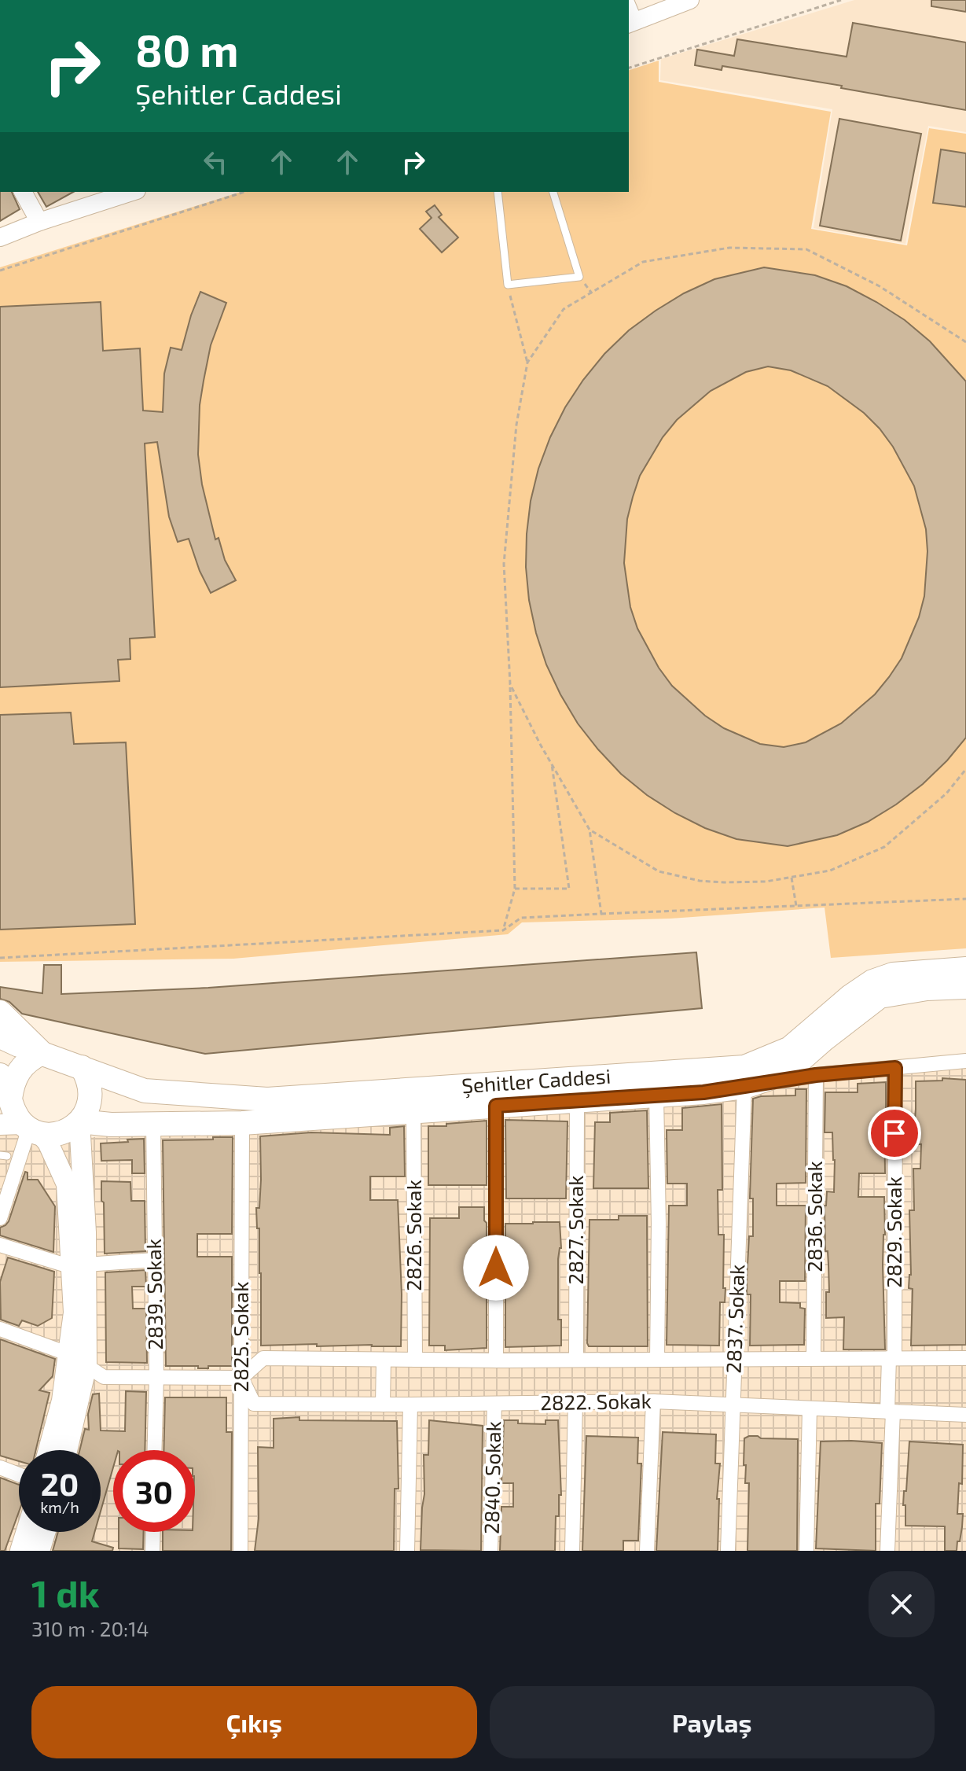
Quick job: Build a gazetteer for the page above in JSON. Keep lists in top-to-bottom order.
{
  "streets": {
    "main road": ["Şehitler Caddesi"],
    "street": [
      "2836. Sokak",
      "2827. Sokak",
      "2829. Sokak",
      "2826. Sokak",
      "2839. Sokak",
      "2837. Sokak",
      "2825. Sokak",
      "2822. Sokak",
      "2840. Sokak"
    ]
  },
  "crossings": [
    ["Şehitler Caddesi", "2827. Sokak"],
    ["Şehitler Caddesi", "2826. Sokak"],
    ["Şehitler Caddesi", "2839. Sokak"],
    ["Şehitler Caddesi", "2837. Sokak"],
    ["Şehitler Caddesi", "2825. Sokak"],
    ["2836. Sokak", "2822. Sokak"],
    ["2827. Sokak", "2822. Sokak"],
    ["2829. Sokak", "2822. Sokak"],
    ["2826. Sokak", "2822. Sokak"],
    ["2837. Sokak", "2822. Sokak"],
    ["2825. Sokak", "2822. Sokak"],
    ["2822. Sokak", "2840. Sokak"]
  ],
  "page": {
    "turn": ["80 m", "Şehitler Caddesi"],
    "speed": "20 km/h",
    "limit": "30",
    "heading": ["1 dk", "310 m · 20:14"],
    "buttons": ["Çıkış", "Paylaş"]
  }
}
